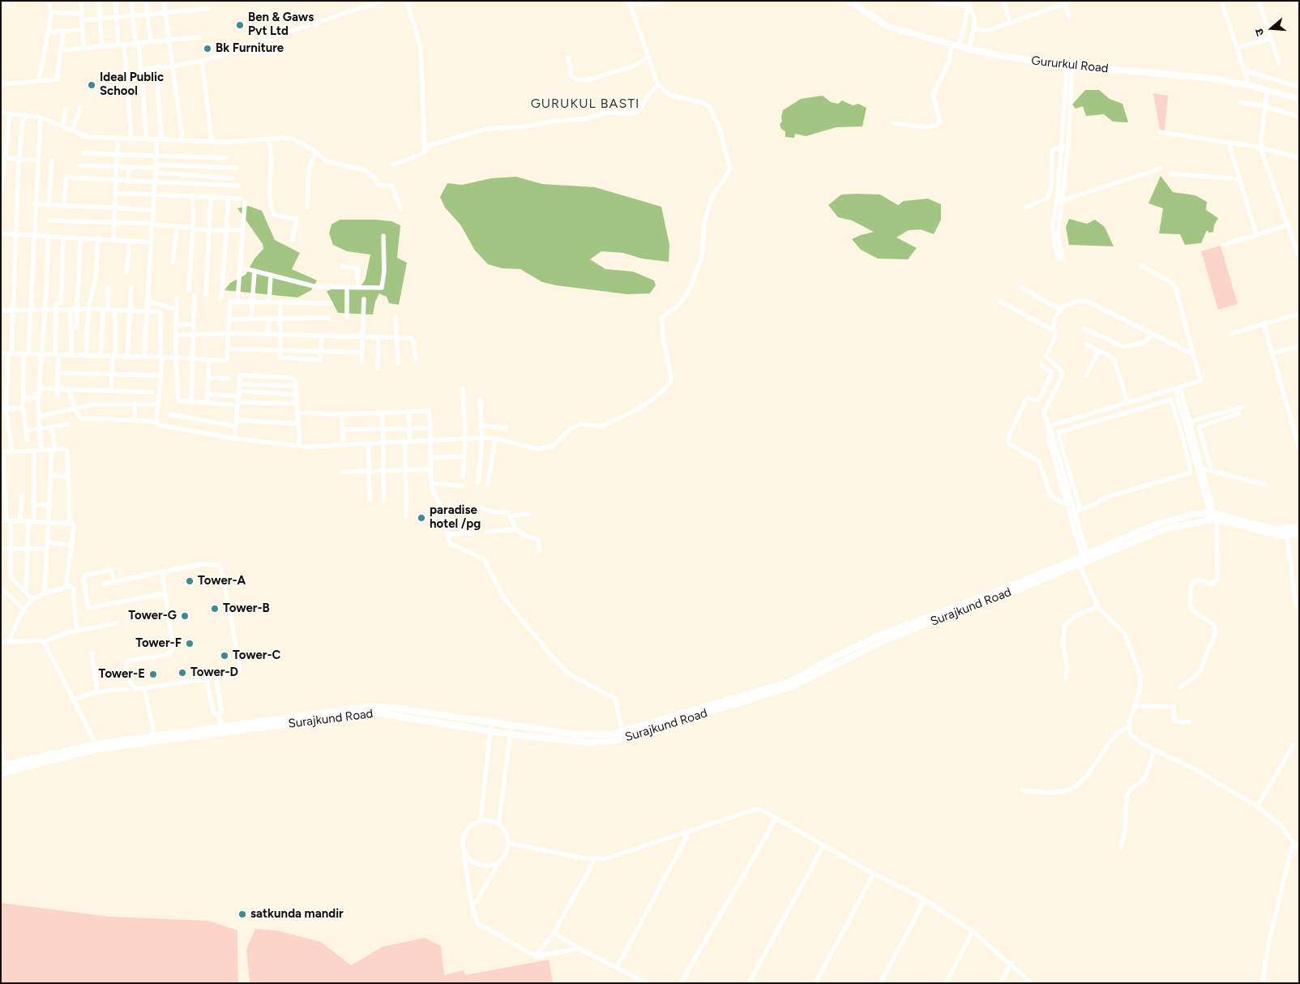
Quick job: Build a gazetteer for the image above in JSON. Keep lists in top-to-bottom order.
{
  "streets": {
    "main road": ["Gururkul Road", "Surajkund Road"]
  },
  "districts": ["GURUKUL BASTI"],
  "places": [
    "Ben & Gaws Pvt Ltd",
    "Bk Furniture",
    "Ideal Public School",
    "paradise hotel /pg",
    "Tower-A",
    "Tower-B",
    "Tower-G",
    "Tower-F",
    "Tower-C",
    "Tower-D",
    "Tower-E",
    "satkunda mandir"
  ],
  "north": "left"
}
